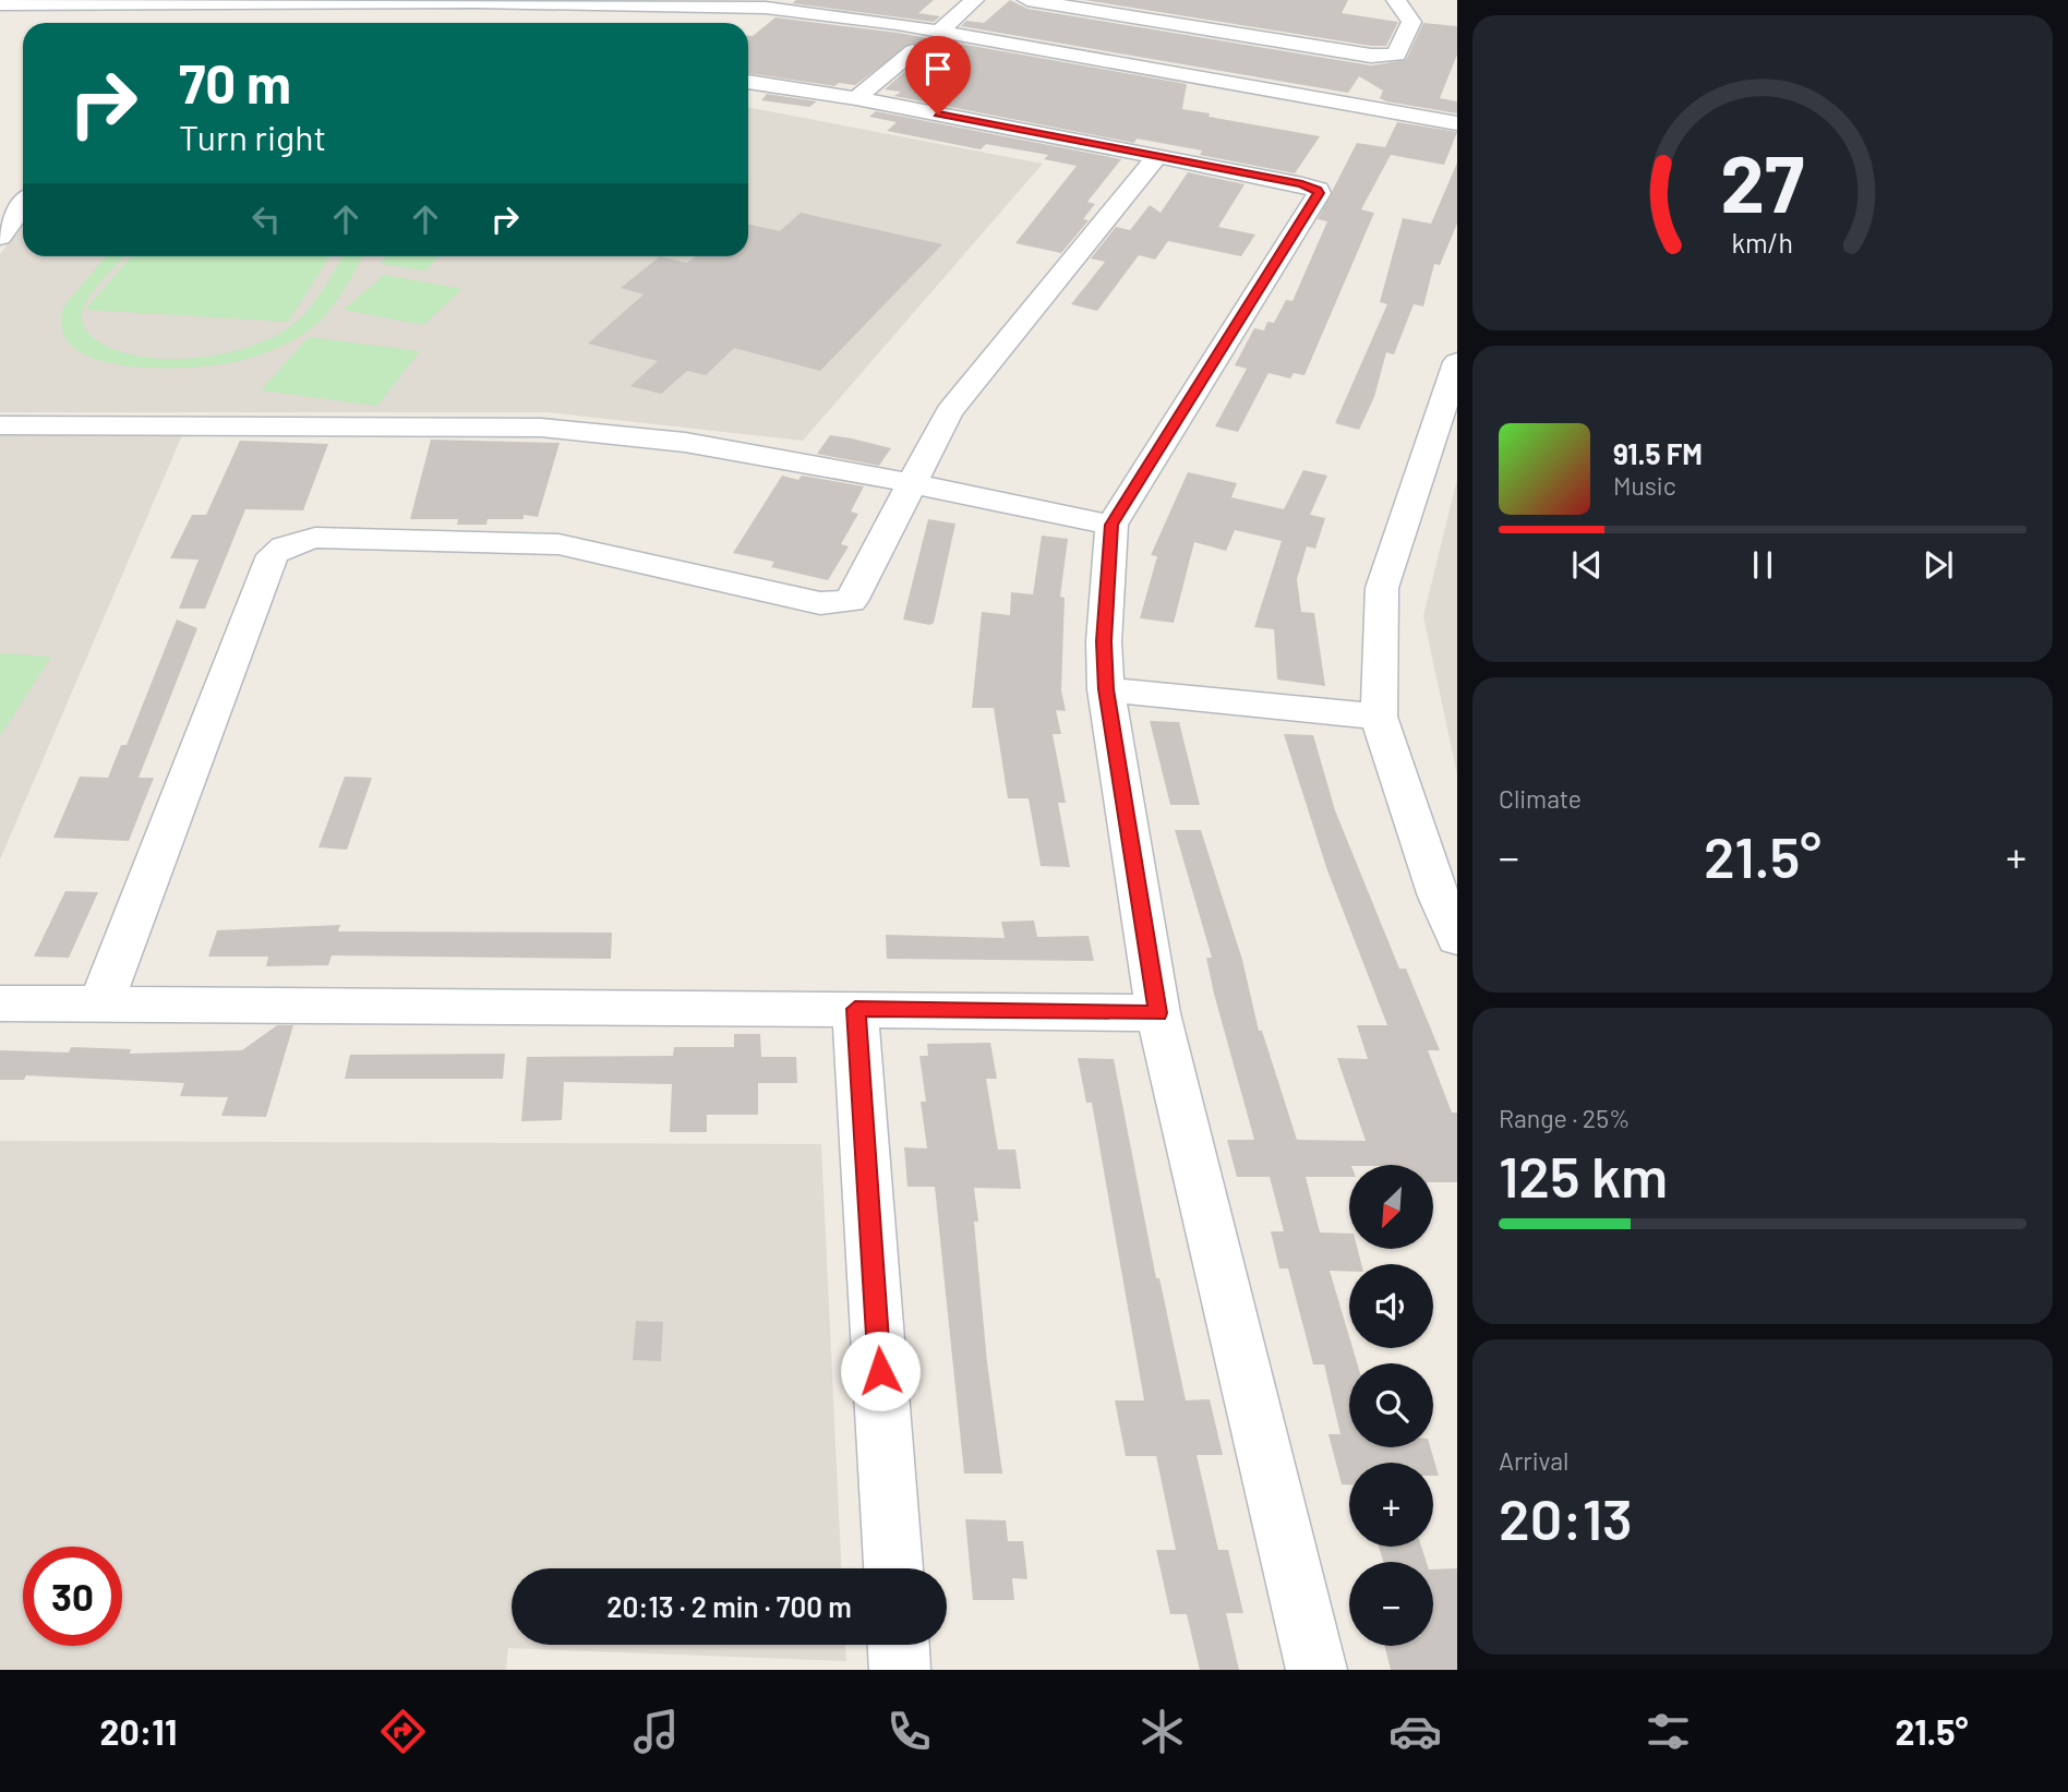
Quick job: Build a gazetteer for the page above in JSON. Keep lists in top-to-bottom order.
{
  "north": "bottom left",
  "page": {
    "turn": ["70 m", "Turn right"],
    "song": ["91.5 FM", "Music"],
    "tile": [
      "Climate",
      ["Range · 25%", "125 km"],
      ["Arrival", "20:13"]
    ],
    "heat": ["−", "21.5°", "+"],
    "map_buttons": ["+", "−"],
    "limit": "30",
    "trip": "20:13 · 2 min · 700 m",
    "tabs": ["20:11", "21.5°"],
    "gauge": ["27", "km/h"]
  }
}
